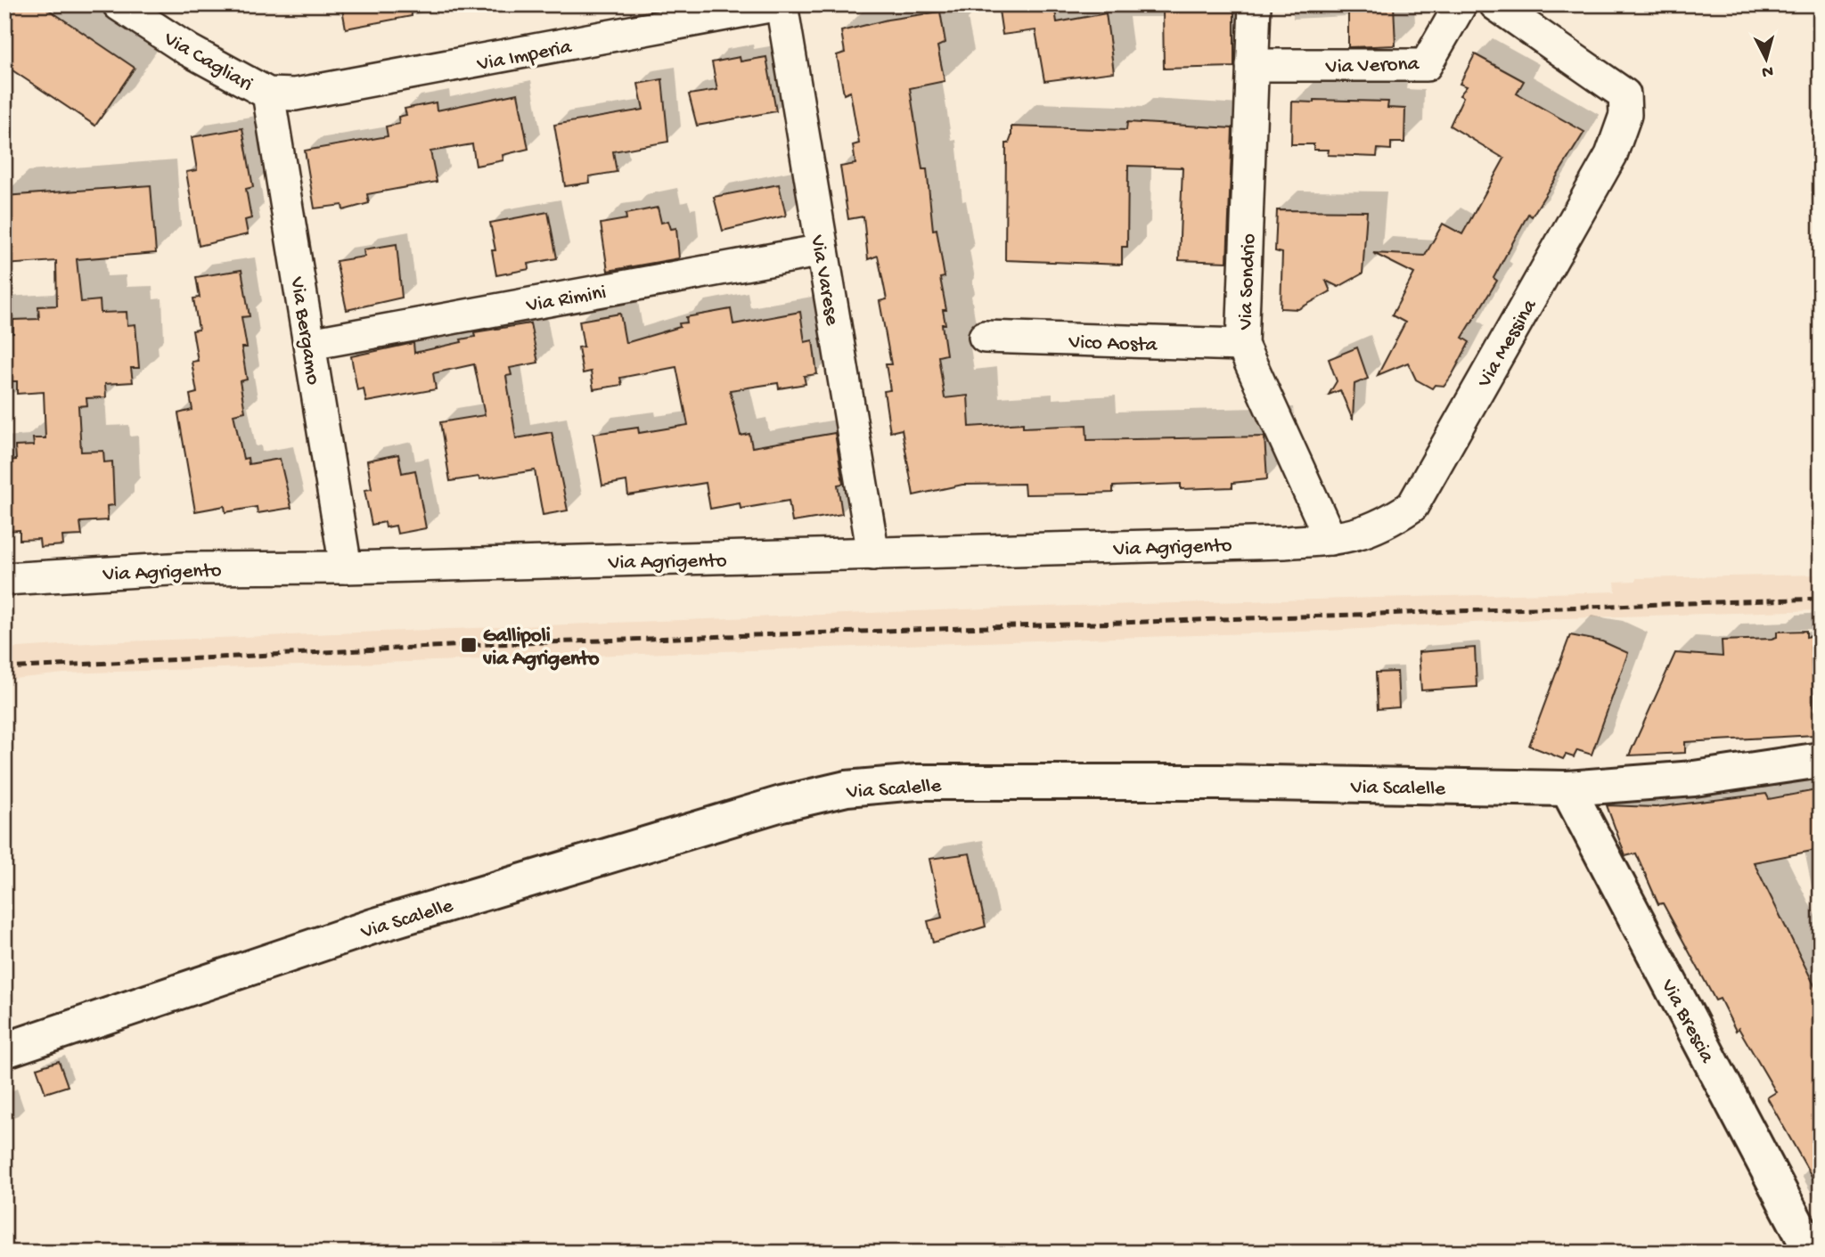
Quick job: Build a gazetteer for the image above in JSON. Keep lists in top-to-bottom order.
{
  "streets": {
    "main road": ["Via Scalelle", "Via Brescia"],
    "street": [
      "Via Imperia",
      "Via Cagliari",
      "Via Verona",
      "Via Varese",
      "Via Sondrio",
      "Via Rimini",
      "Via Bergamo",
      "Vico Aosta",
      "Via Messina",
      "Via Agrigento"
    ]
  },
  "crossings": [
    ["Via Imperia", "Via Cagliari"],
    ["Via Imperia", "Via Varese"],
    ["Via Imperia", "Via Bergamo"],
    ["Via Cagliari", "Via Bergamo"],
    ["Via Verona", "Via Sondrio"],
    ["Via Varese", "Via Rimini"],
    ["Via Varese", "Via Agrigento"],
    ["Via Sondrio", "Vico Aosta"],
    ["Via Sondrio", "Via Messina"],
    ["Via Sondrio", "Via Agrigento"],
    ["Via Rimini", "Via Bergamo"],
    ["Via Bergamo", "Via Agrigento"],
    ["Via Messina", "Via Agrigento"],
    ["Via Scalelle", "Via Brescia"]
  ],
  "places": {
    "transit": ["Gallipoli via Agrigento"]
  },
  "north": "bottom"
}
